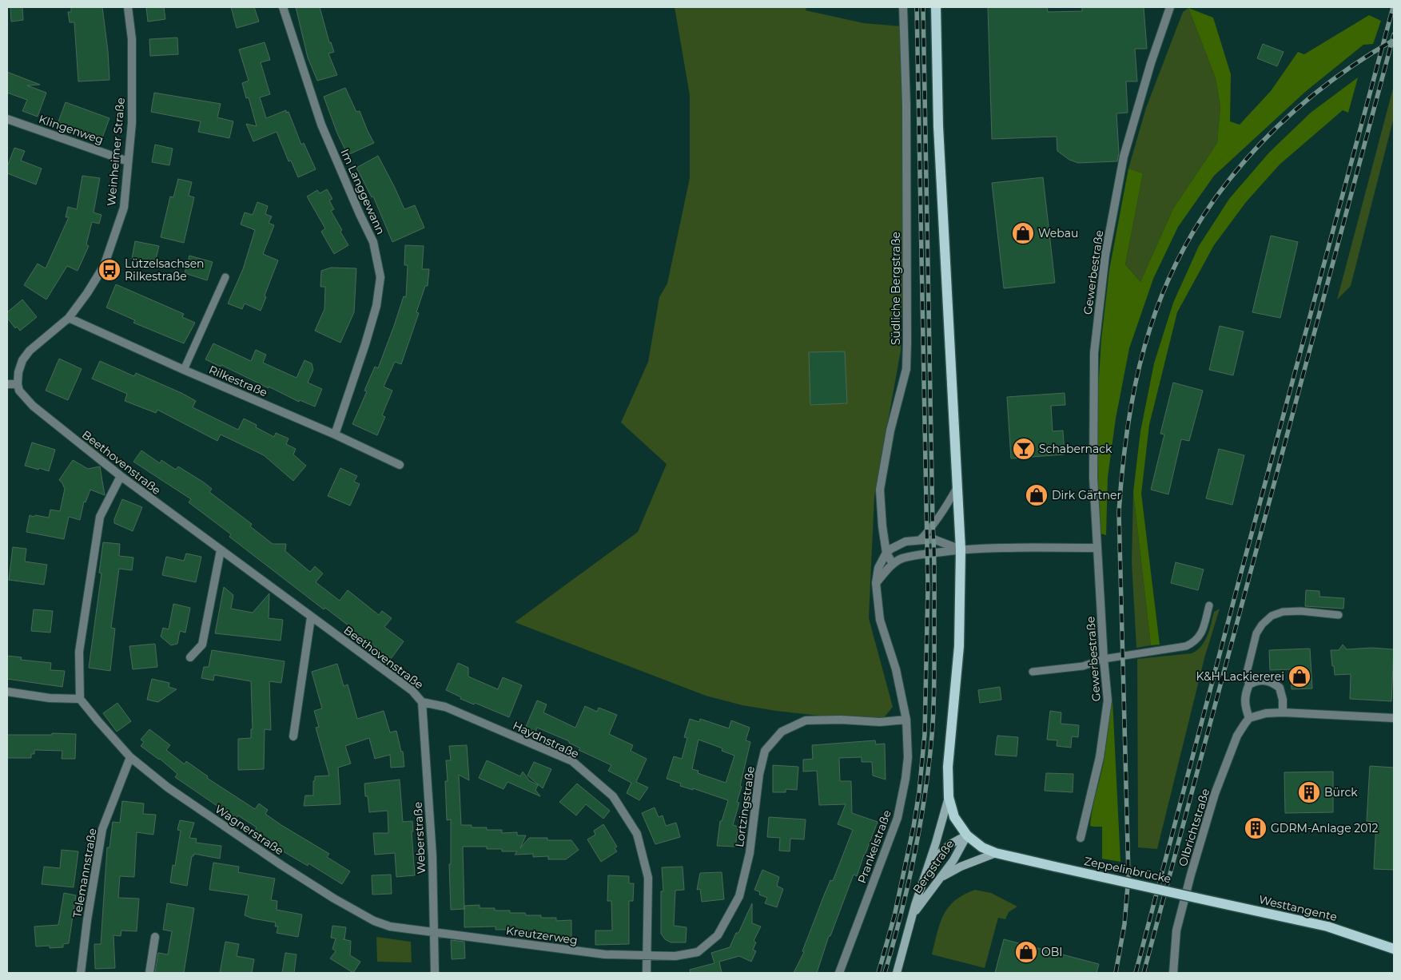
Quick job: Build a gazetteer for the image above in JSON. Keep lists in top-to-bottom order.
{
  "streets": {
    "main road": ["Bergstraße", "Zeppelinbrücke", "Westtangente"],
    "street": [
      "Klingenweg",
      "Weinheimer Straße",
      "Im Langgewann",
      "Gewerbestraße",
      "Südliche Bergstraße",
      "Rilkestraße",
      "Beethovenstraße",
      "Haydnstraße",
      "Lortzingstraße",
      "Olbrichtstraße",
      "Wagnerstraße",
      "Weberstraße",
      "Prankelstraße",
      "Telemannstraße",
      "Kreutzerweg"
    ]
  },
  "crossings": [
    ["Klingenweg", "Weinheimer Straße"],
    ["Weinheimer Straße", "Rilkestraße"],
    ["Weinheimer Straße", "Beethovenstraße"],
    ["Im Langgewann", "Rilkestraße"],
    ["Südliche Bergstraße", "Prankelstraße"],
    ["Beethovenstraße", "Haydnstraße"],
    ["Beethovenstraße", "Weberstraße"],
    ["Haydnstraße", "Lortzingstraße"],
    ["Haydnstraße", "Weberstraße"],
    ["Haydnstraße", "Kreutzerweg"],
    ["Lortzingstraße", "Prankelstraße"],
    ["Lortzingstraße", "Kreutzerweg"],
    ["Wagnerstraße", "Weberstraße"],
    ["Wagnerstraße", "Telemannstraße"],
    ["Wagnerstraße", "Kreutzerweg"],
    ["Weberstraße", "Kreutzerweg"],
    ["Zeppelinbrücke", "Westtangente"]
  ],
  "places": {
    "shop": [
      "Webau",
      "Dirk Gärtner",
      "K&H Lackiererei",
      "OBI"
    ],
    "bus stop": ["Lützelsachsen Rilkestraße"],
    "bar": ["Schabernack"],
    "building": ["Bürck", "GDRM-Anlage 2012"]
  }
}
